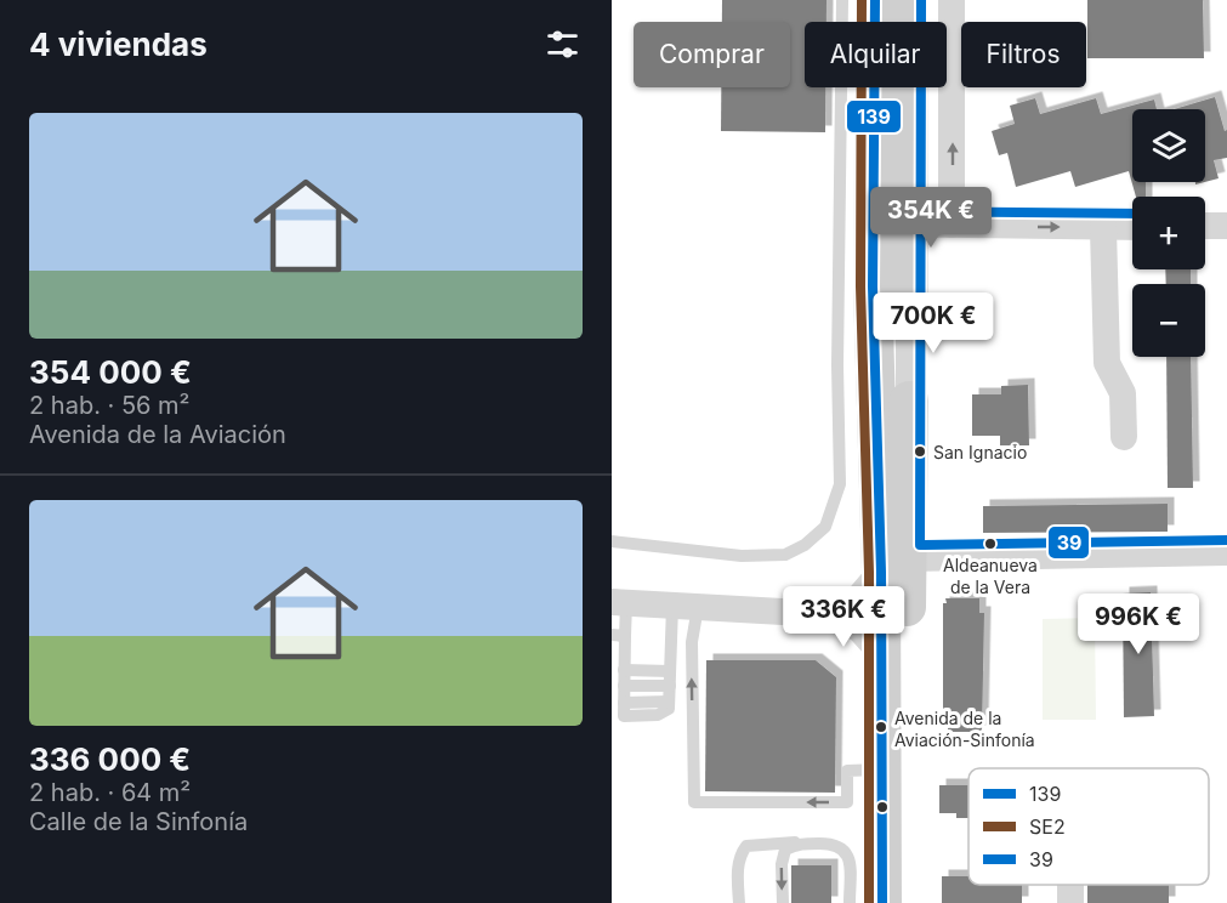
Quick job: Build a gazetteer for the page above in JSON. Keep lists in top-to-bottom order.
{
  "places": ["San Ignacio", "Aldeanueva de la Vera", "Avenida de la Aviación-Sinfonía"],
  "lines": ["transit line 139", "transit line SE2", "transit line 39"],
  "legend": ["139", "SE2", "39"],
  "page": {
    "heading": "4 viviendas",
    "chip": ["Comprar", "Alquilar", "Filtros"],
    "list": [
      {
        "name": "354 000 €",
        "note": "2 hab. · 56 m² · Avenida de la Aviación"
      },
      {
        "name": "336 000 €",
        "note": "2 hab. · 64 m² · Calle de la Sinfonía"
      }
    ],
    "map_buttons": ["+", "−"],
    "price": [
      "354K €",
      "700K €",
      "336K €",
      "996K €"
    ]
  }
}
